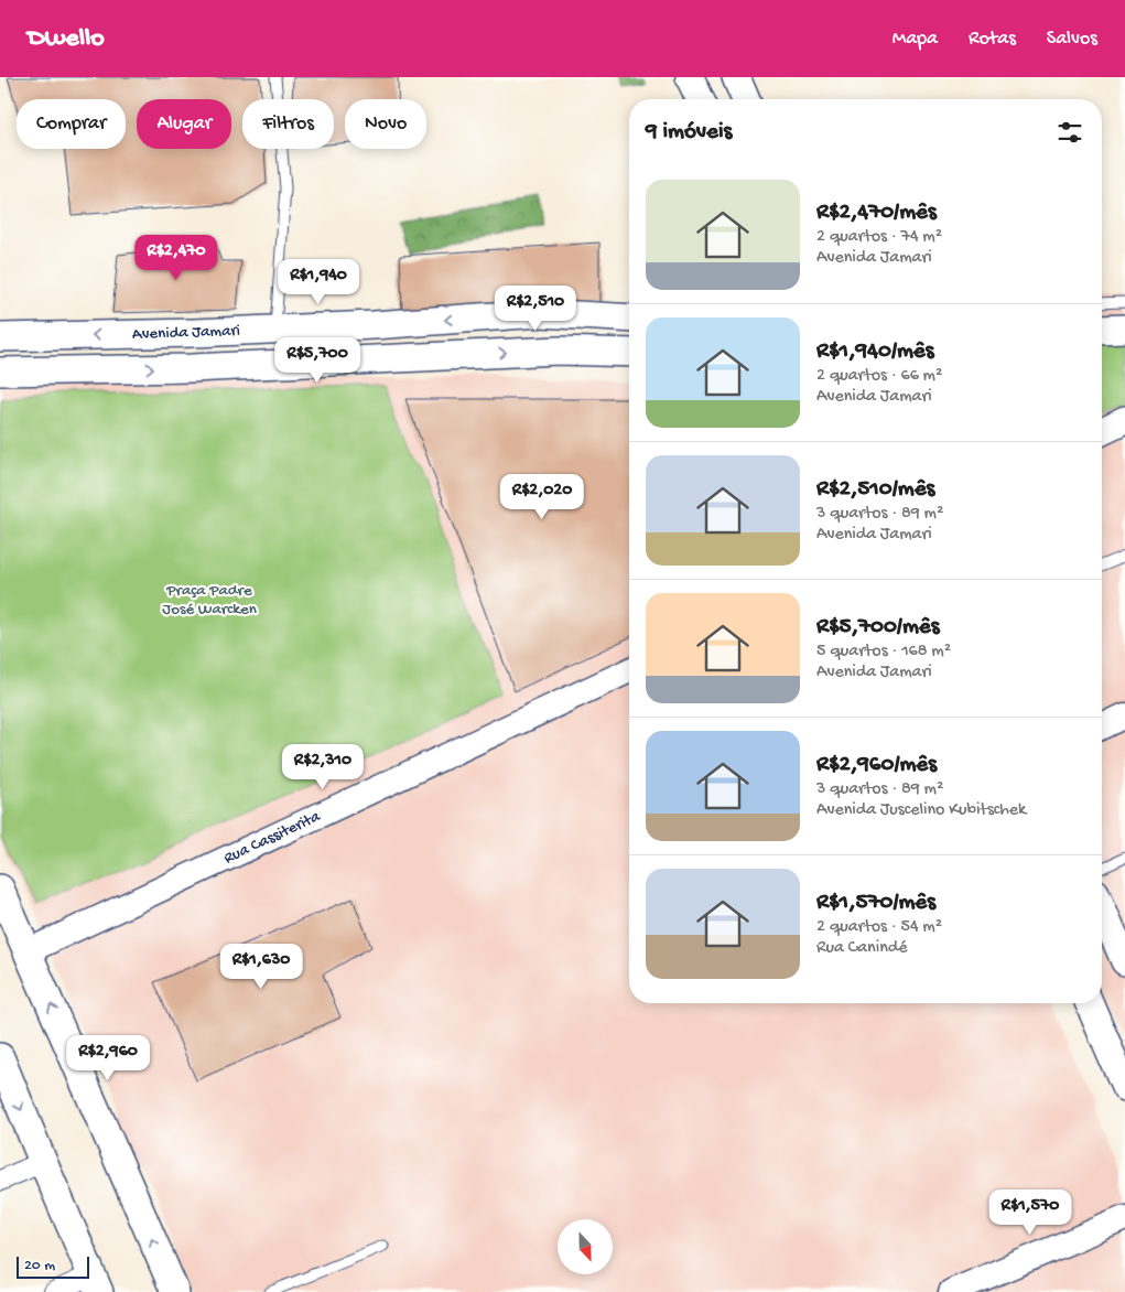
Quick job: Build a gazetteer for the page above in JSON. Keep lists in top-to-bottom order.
{
  "streets": {
    "main road": ["Avenida Jamari"],
    "street": ["Rua Cassiterita"]
  },
  "parks": ["Praça Padre José Warcken"],
  "scale_bar": "20 m",
  "north": "bottom",
  "page": {
    "header": "Dwello",
    "nav": ["Mapa", "Rotas", "Salvos"],
    "chip": [
      "Comprar",
      "Alugar",
      "Filtros",
      "Novo"
    ],
    "heading": "9 imóveis",
    "list": [
      {
        "name": "R$2,470/mês",
        "note": "2 quartos · 74 m² · Avenida Jamari"
      },
      {
        "name": "R$1,940/mês",
        "note": "2 quartos · 66 m² · Avenida Jamari"
      },
      {
        "name": "R$2,510/mês",
        "note": "3 quartos · 89 m² · Avenida Jamari"
      },
      {
        "name": "R$5,700/mês",
        "note": "5 quartos · 168 m² · Avenida Jamari"
      },
      {
        "name": "R$2,960/mês",
        "note": "3 quartos · 89 m² · Avenida Juscelino Kubitschek"
      },
      {
        "name": "R$1,570/mês",
        "note": "2 quartos · 54 m² · Rua Canindé"
      }
    ],
    "price": [
      "R$2,470",
      "R$1,940",
      "R$2,510",
      "R$5,700",
      "R$2,020",
      "R$2,310",
      "R$1,630",
      "R$2,960",
      "R$1,570"
    ],
    "scale": "20 m"
  }
}
